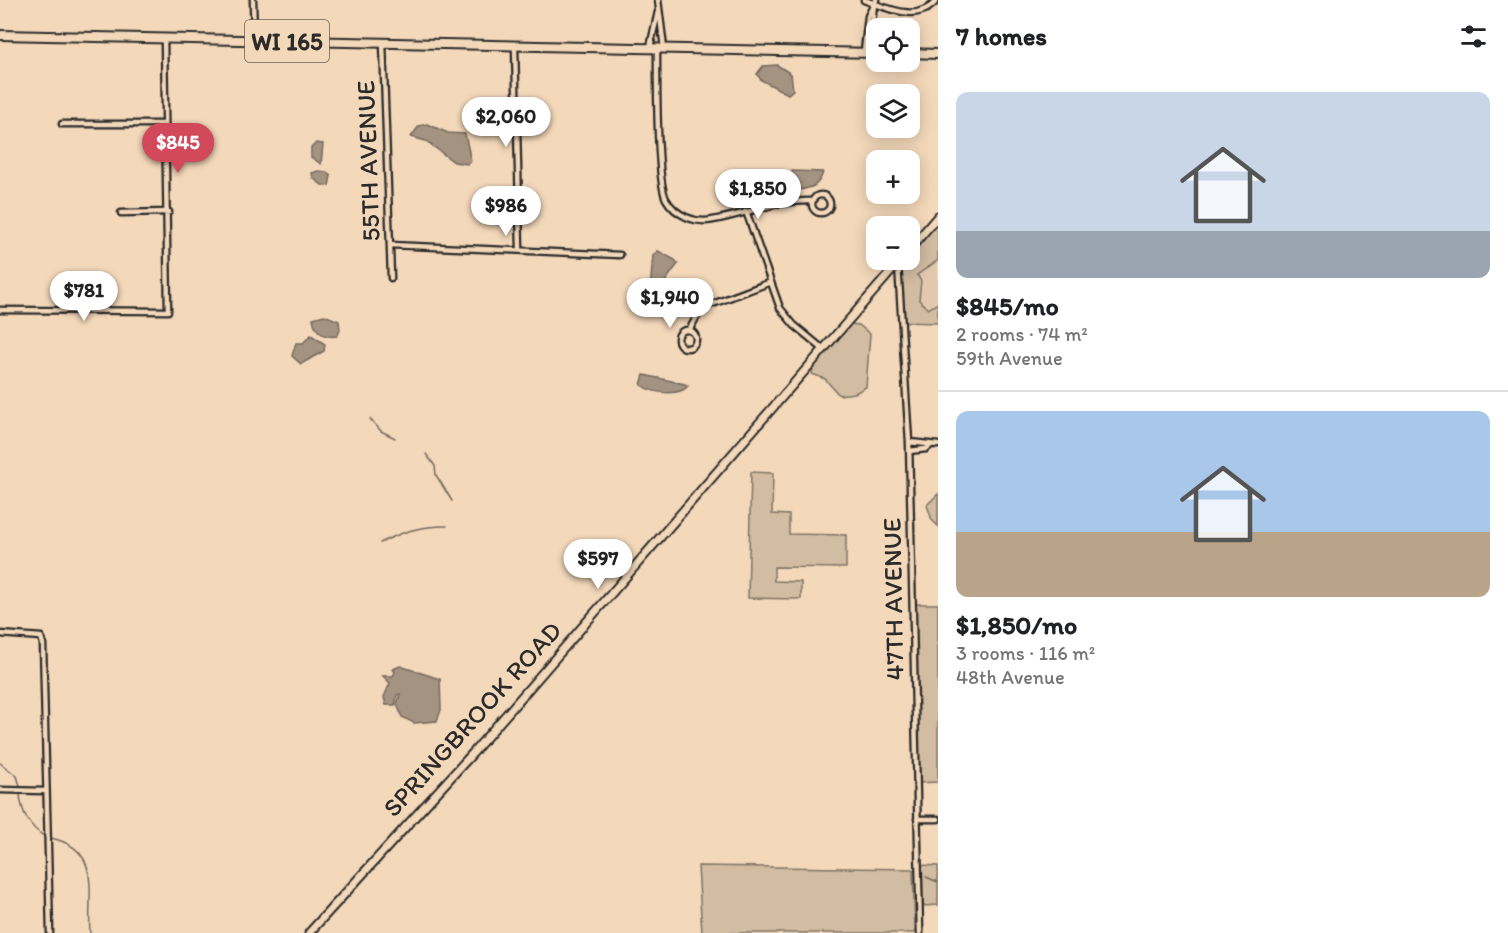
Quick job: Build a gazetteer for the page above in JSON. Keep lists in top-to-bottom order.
{
  "streets": {
    "main road": ["WI 165"],
    "street": ["55TH AVENUE", "47TH AVENUE", "SPRINGBROOK ROAD"]
  },
  "crossings": [
    ["WI 165", "55TH AVENUE"]
  ],
  "page": {
    "heading": "7 homes",
    "map_buttons": ["+", "−"],
    "list": [
      {
        "name": "$845/mo",
        "note": "2 rooms · 74 m² · 59th Avenue"
      },
      {
        "name": "$1,850/mo",
        "note": "3 rooms · 116 m² · 48th Avenue"
      }
    ],
    "price": [
      "$2,060",
      "$845",
      "$1,850",
      "$986",
      "$781",
      "$1,940",
      "$597"
    ]
  }
}
